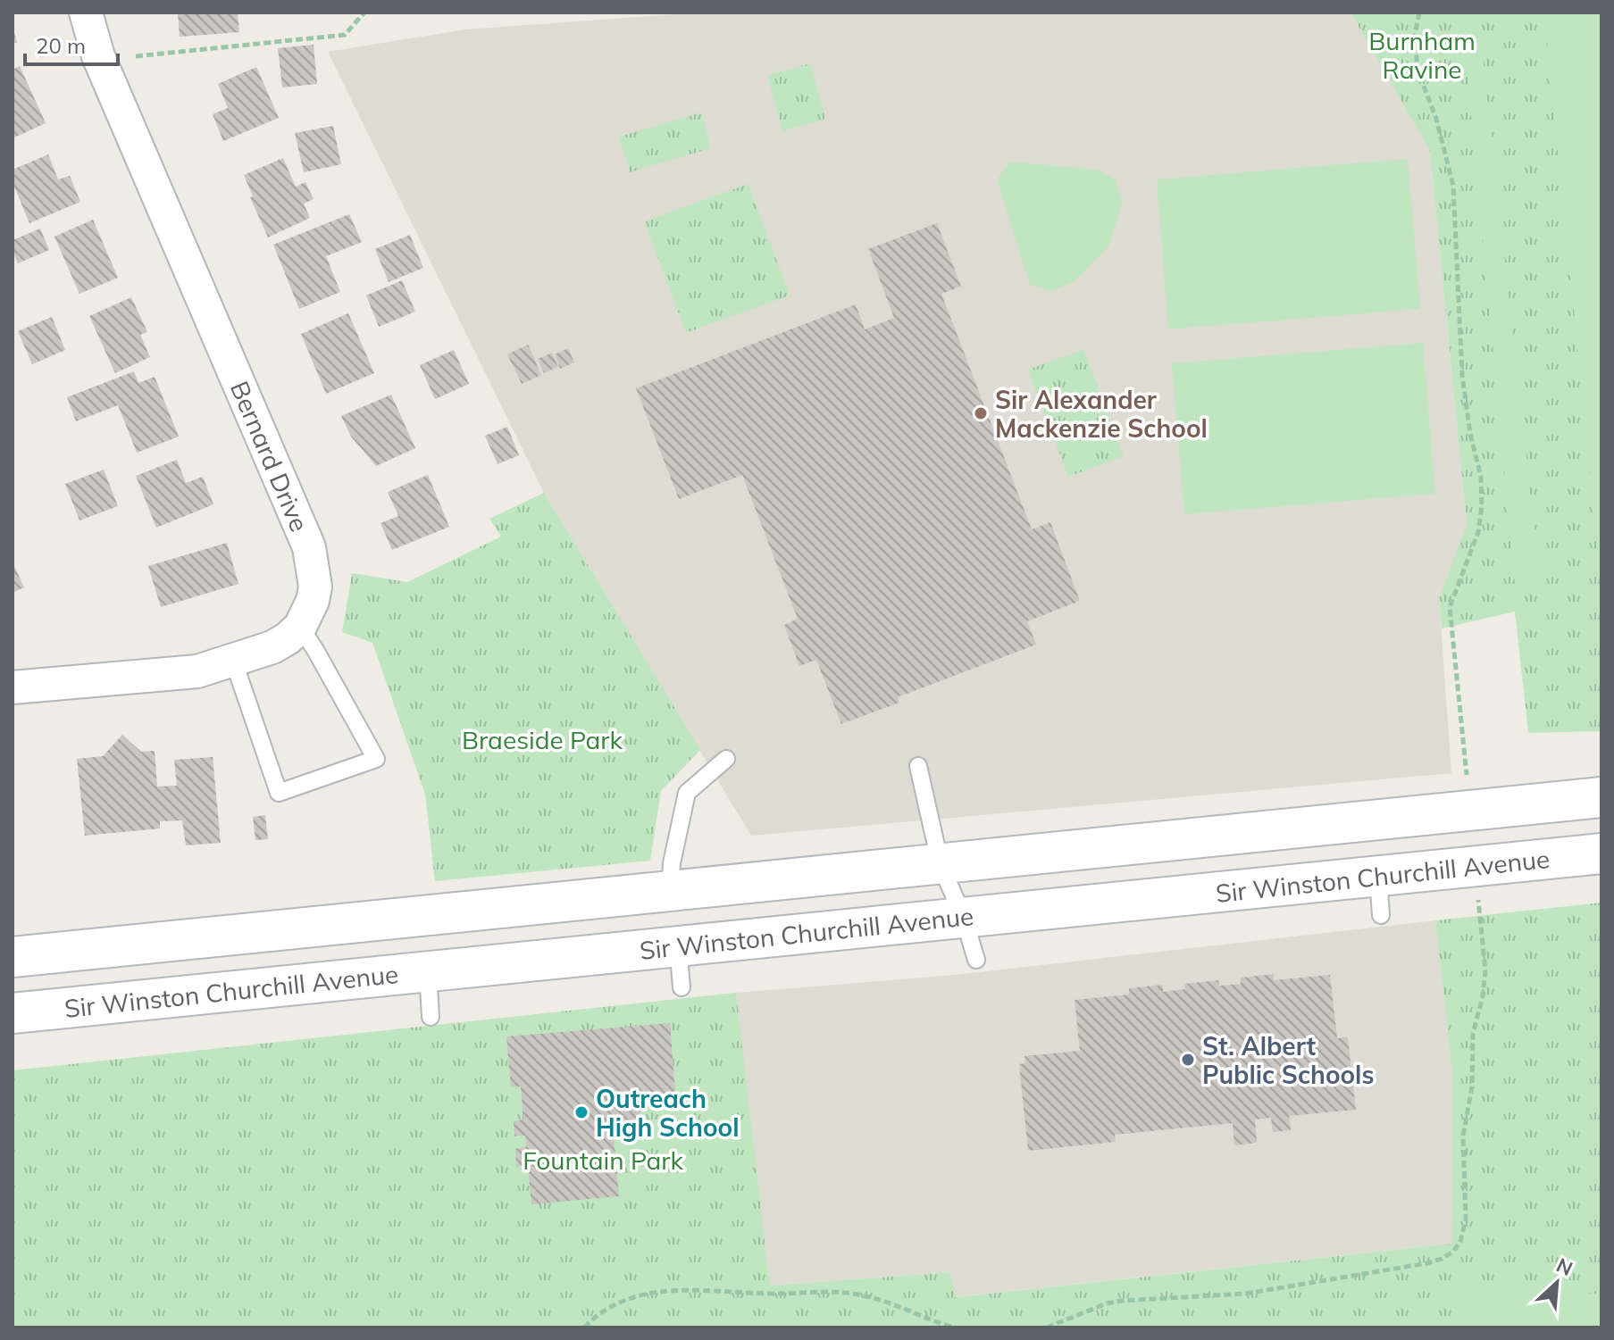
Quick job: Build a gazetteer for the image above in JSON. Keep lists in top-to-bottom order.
{
  "streets": {
    "main road": ["Sir Winston Churchill Avenue"],
    "street": ["Bernard Drive"]
  },
  "parks": ["Burnham Ravine", "Braeside Park", "Fountain Park"],
  "places": ["Sir Alexander Mackenzie School", "St. Albert Public Schools", "Outreach High School"],
  "scale_bar": "20 m",
  "north": "top right"
}
